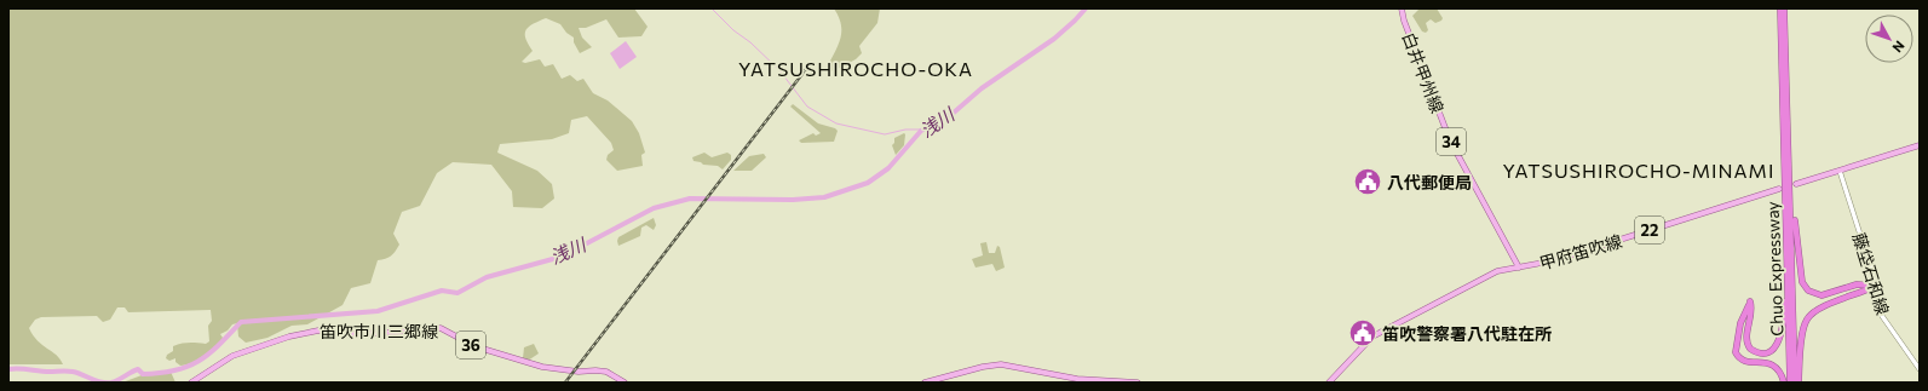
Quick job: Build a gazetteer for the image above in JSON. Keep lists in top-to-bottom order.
{
  "streets": {
    "highway": ["Chuo Expressway"],
    "main road": [
      "白井甲州線",
      "34",
      "22",
      "甲府笛吹線",
      "藤垈石和線",
      "笛吹市川三郷線",
      "36"
    ]
  },
  "crossings": [
    ["白井甲州線", "甲府笛吹線"]
  ],
  "districts": ["YATSUSHIROCHO-OKA", "YATSUSHIROCHO-MINAMI"],
  "water": ["浅川"],
  "places": {
    "public building": ["八代郵便局", "笛吹警察署八代駐在所"]
  },
  "north": "bottom right"
}
